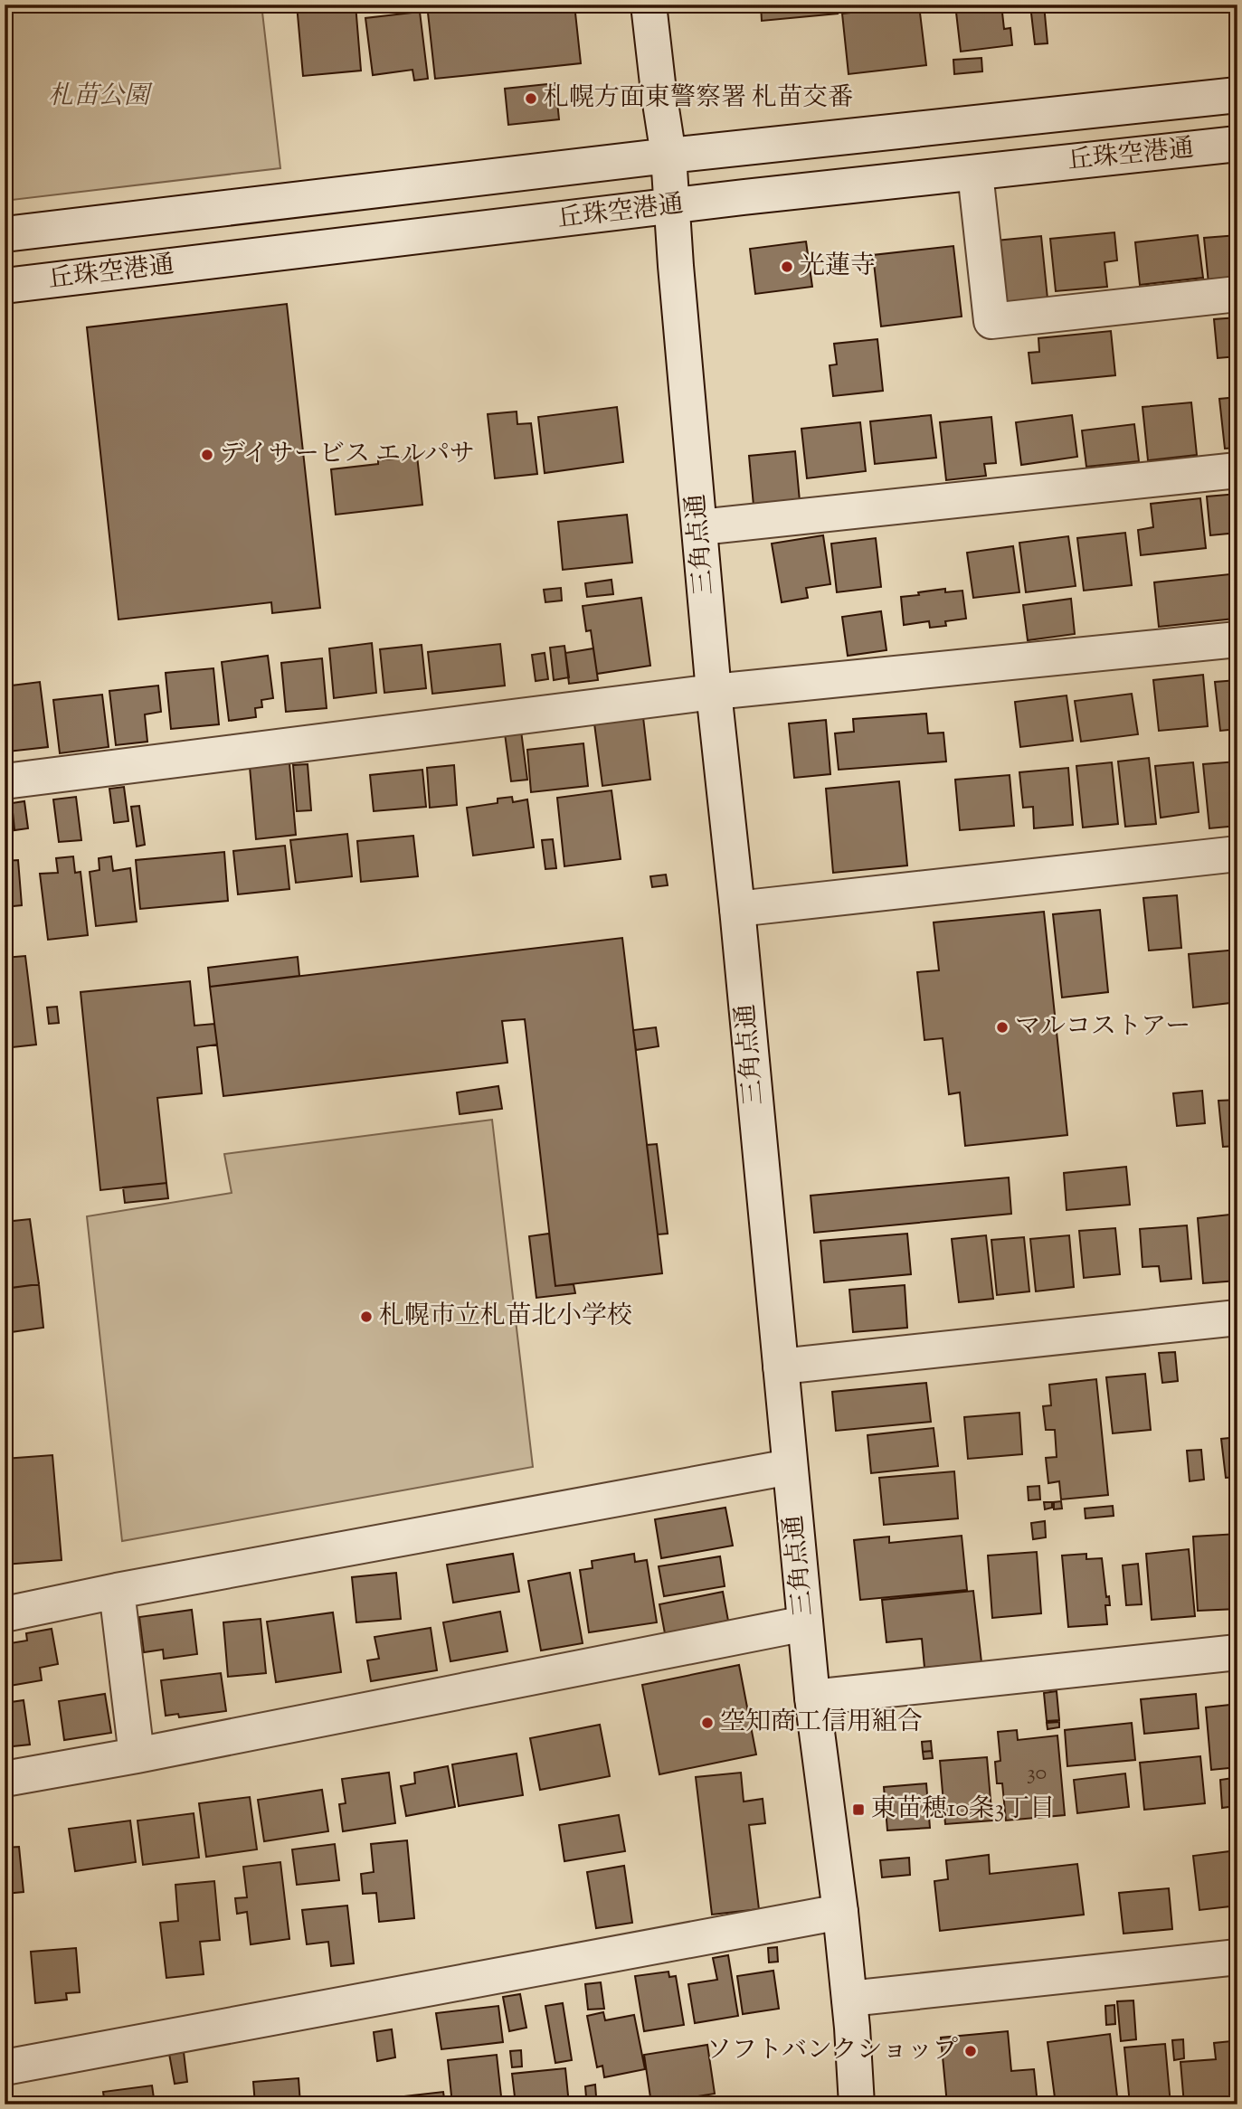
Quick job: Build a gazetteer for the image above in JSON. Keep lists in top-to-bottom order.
{
  "streets": {
    "street": ["丘珠空港通", "三角点通"]
  },
  "crossings": [
    ["丘珠空港通", "三角点通"]
  ],
  "parks": ["札苗公園"],
  "places": {
    "other": [
      "札幌方面東警察署 札苗交番",
      "光蓮寺",
      "デイサービス エルパサ",
      "マルコストアー",
      "札幌市立札苗北小学校",
      "空知商工信用組合",
      "ソフトバンクショップ"
    ],
    "transit": ["東苗穂10条3丁目"]
  },
  "house_numbers": ["30"]
}
